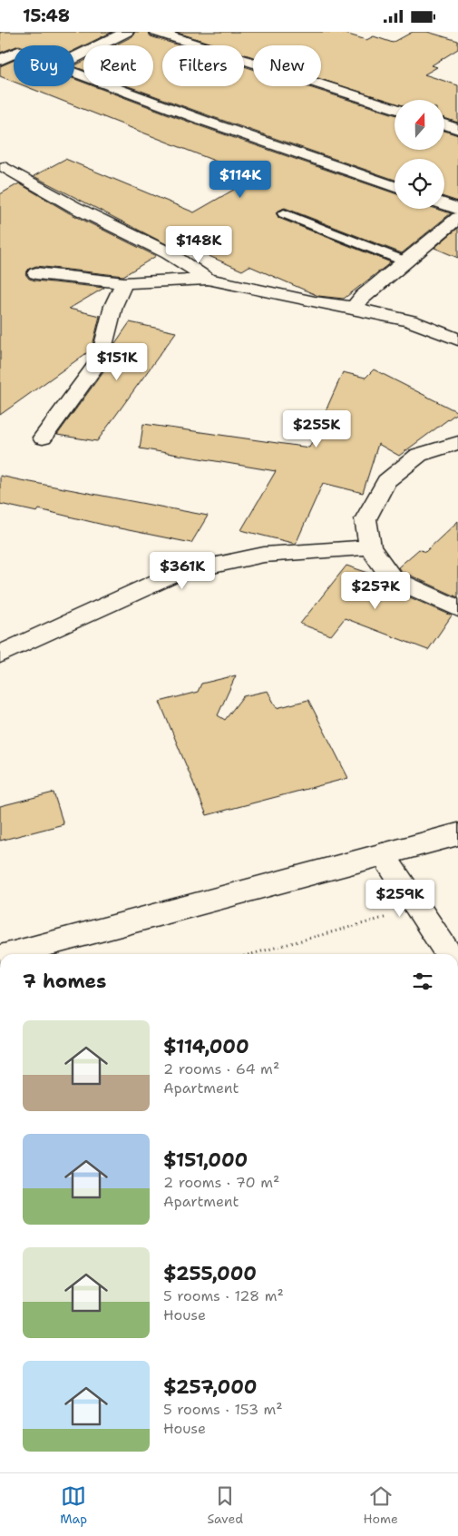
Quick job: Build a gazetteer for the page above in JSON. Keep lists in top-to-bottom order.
{
  "north": "top",
  "page": {
    "status": "15:48",
    "chip": [
      "Buy",
      "Rent",
      "Filters",
      "New"
    ],
    "price": [
      "$114K",
      "$148K",
      "$151K",
      "$255K",
      "$361K",
      "$257K",
      "$259K"
    ],
    "heading": "7 homes",
    "list": [
      {
        "name": "$114,000",
        "note": "2 rooms · 64 m² · Apartment"
      },
      {
        "name": "$151,000",
        "note": "2 rooms · 70 m² · Apartment"
      },
      {
        "name": "$255,000",
        "note": "5 rooms · 128 m² · House"
      },
      {
        "name": "$257,000",
        "note": "5 rooms · 153 m² · House"
      }
    ],
    "tabs": ["Map", "Saved", "Home"]
  }
}
